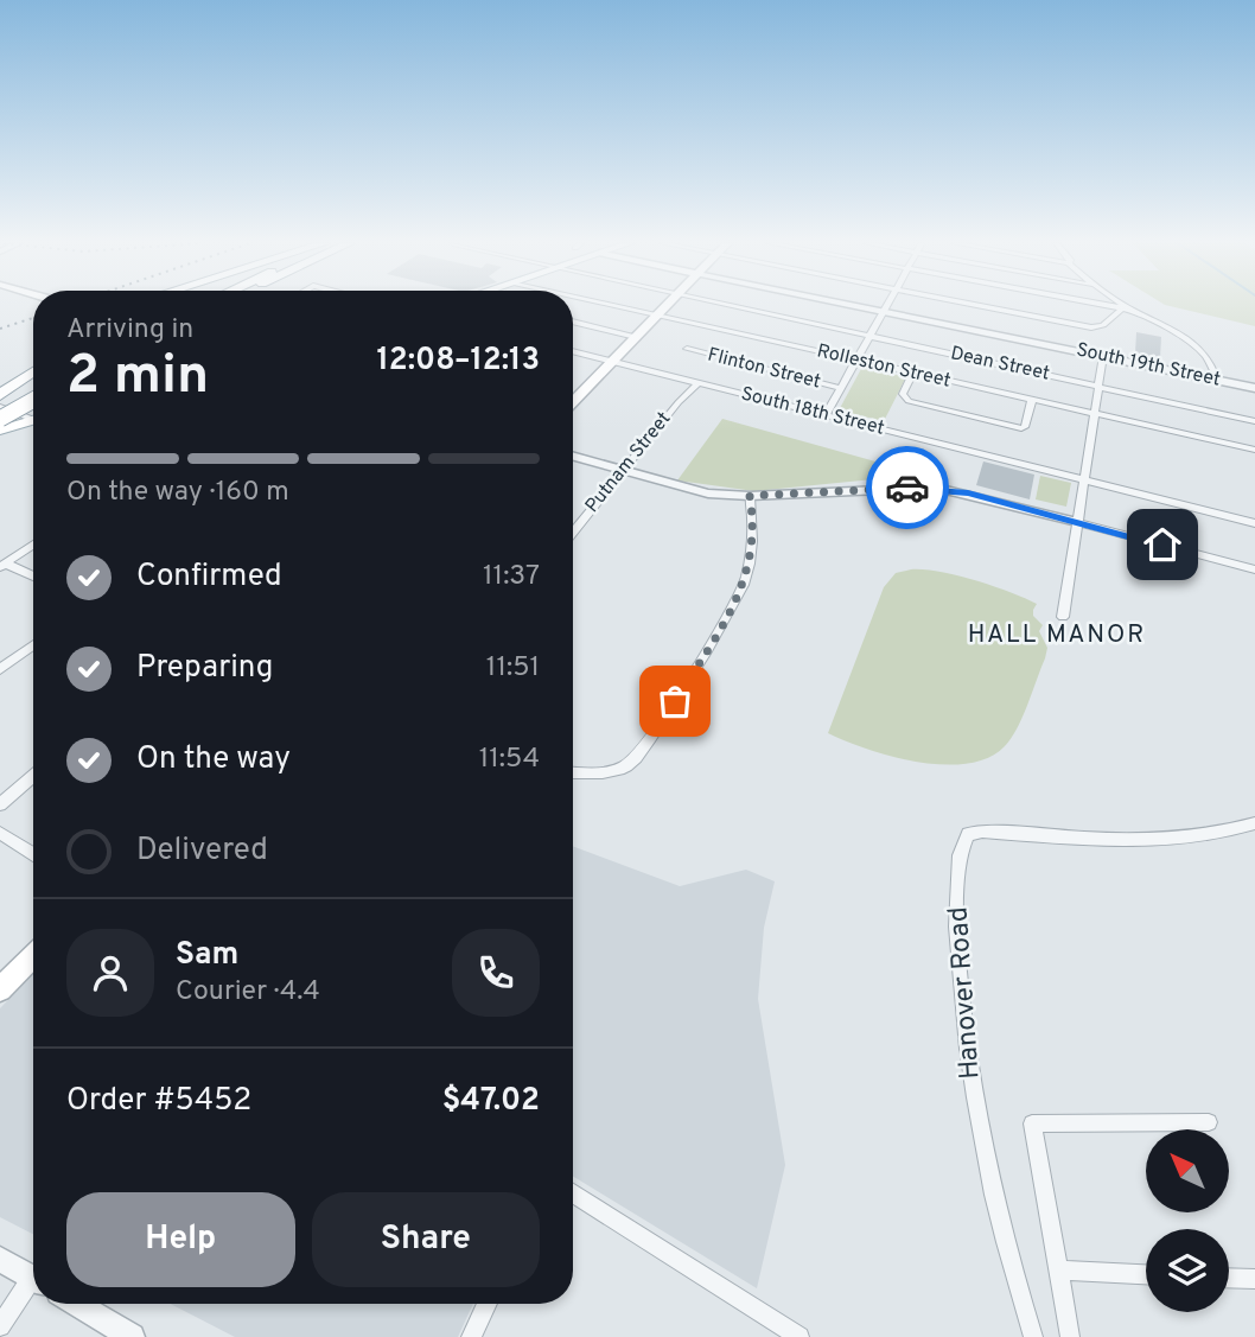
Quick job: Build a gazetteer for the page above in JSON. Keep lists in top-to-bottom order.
{
  "streets": {
    "street": [
      "Dean Street",
      "South 19th Street",
      "Rolleston Street",
      "Flinton Street",
      "South 18th Street",
      "Putnam Street",
      "Hanover Road"
    ]
  },
  "crossings": [
    ["South 18th Street", "Putnam Street"]
  ],
  "districts": ["HALL MANOR"],
  "north": "top left",
  "page": {
    "heading": ["2 min", "Arriving in", "12:08–12:13"],
    "panel": [
      "Sam",
      "Courier · 4.4",
      "Order #5452",
      "$47.02"
    ],
    "bar": "On the way · 160 m",
    "list": [
      ["Confirmed", "11:37"],
      ["Preparing", "11:51"],
      ["On the way", "11:54"],
      "Delivered"
    ],
    "buttons": ["Help", "Share"]
  }
}
